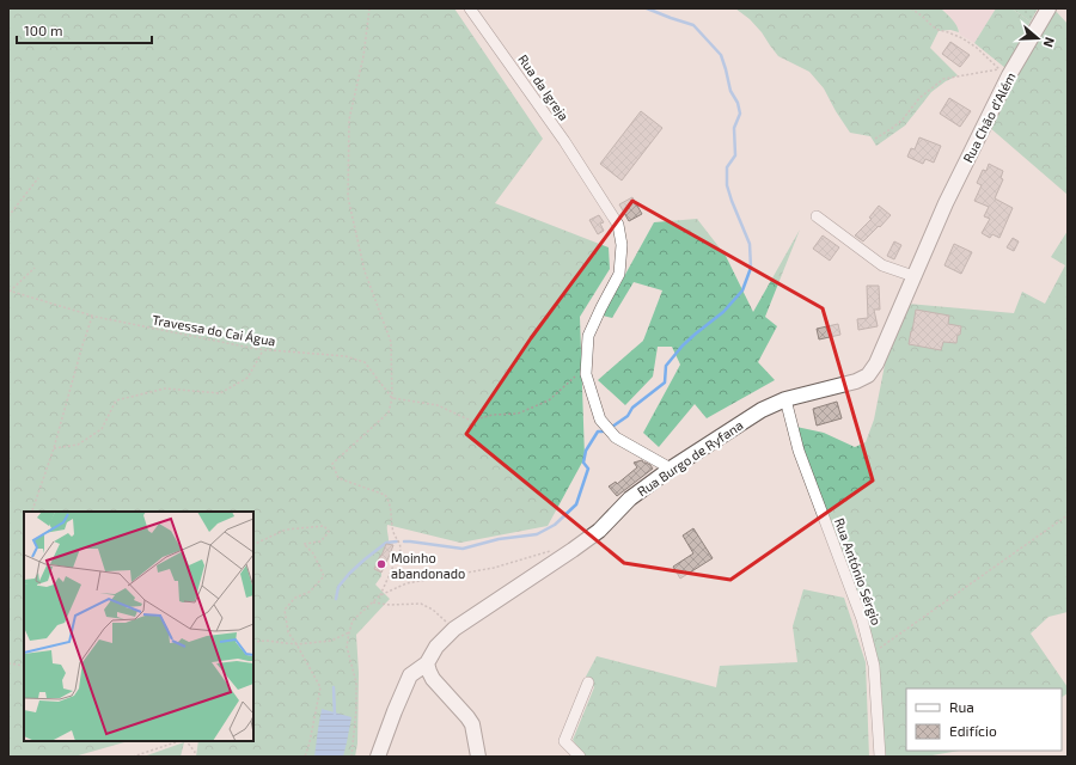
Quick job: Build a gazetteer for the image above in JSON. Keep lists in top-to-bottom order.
{
  "streets": {
    "main road": ["Rua Chão d'Além", "Rua Burgo de Ryfana"],
    "street": ["Rua da Igreja", "Rua António Sérgio"],
    "path": ["Travessa do Cai Água"]
  },
  "crossings": [
    ["Rua da Igreja", "Rua Burgo de Ryfana"],
    ["Rua Chão d'Além", "Rua Burgo de Ryfana"],
    ["Rua Burgo de Ryfana", "Rua António Sérgio"]
  ],
  "places": ["Moinho abandonado"],
  "legend": ["Rua", "Edifício"],
  "scale_bar": "100 m",
  "north": "right"
}
